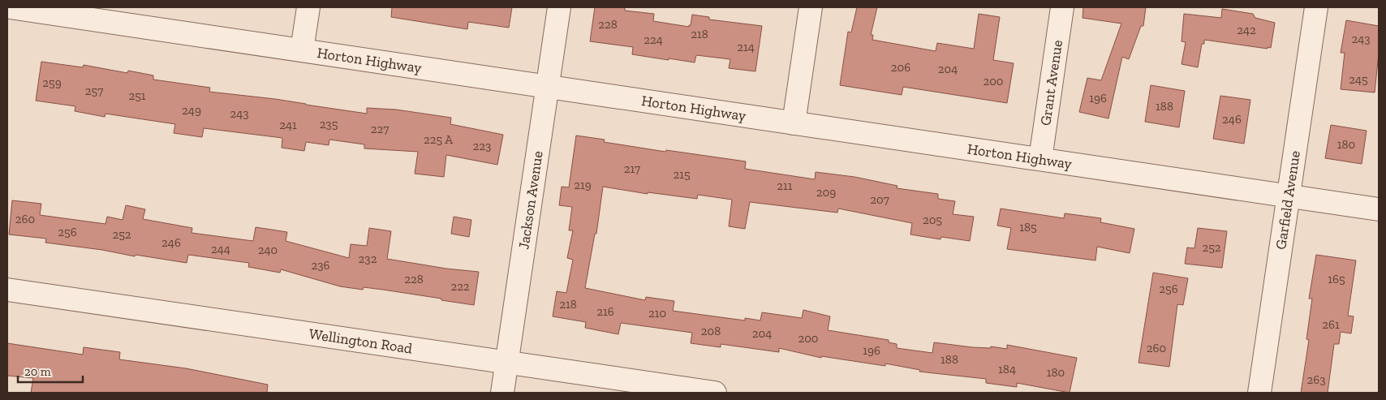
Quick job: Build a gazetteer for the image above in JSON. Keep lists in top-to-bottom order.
{
  "streets": {
    "street": [
      "Horton Highway",
      "Grant Avenue",
      "Jackson Avenue",
      "Garfield Avenue",
      "Wellington Road"
    ]
  },
  "crossings": [
    ["Horton Highway", "Grant Avenue"],
    ["Horton Highway", "Jackson Avenue"],
    ["Horton Highway", "Garfield Avenue"],
    ["Jackson Avenue", "Wellington Road"]
  ],
  "house_numbers": [
    "228",
    "242",
    "218",
    "243",
    "224",
    "214",
    "206",
    "204",
    "245",
    "200",
    "259",
    "257",
    "251",
    "196",
    "188",
    "249",
    "243",
    "246",
    "235",
    "241",
    "227",
    "225 A",
    "180",
    "223",
    "217",
    "215",
    "219",
    "211",
    "209",
    "207",
    "260",
    "205",
    "185",
    "256",
    "252",
    "246",
    "252",
    "244",
    "240",
    "232",
    "236",
    "228",
    "165",
    "222",
    "256",
    "218",
    "216",
    "210",
    "261",
    "208",
    "204",
    "200",
    "260",
    "196",
    "188",
    "184",
    "180",
    "263"
  ],
  "scale_bar": "20 m"
}
